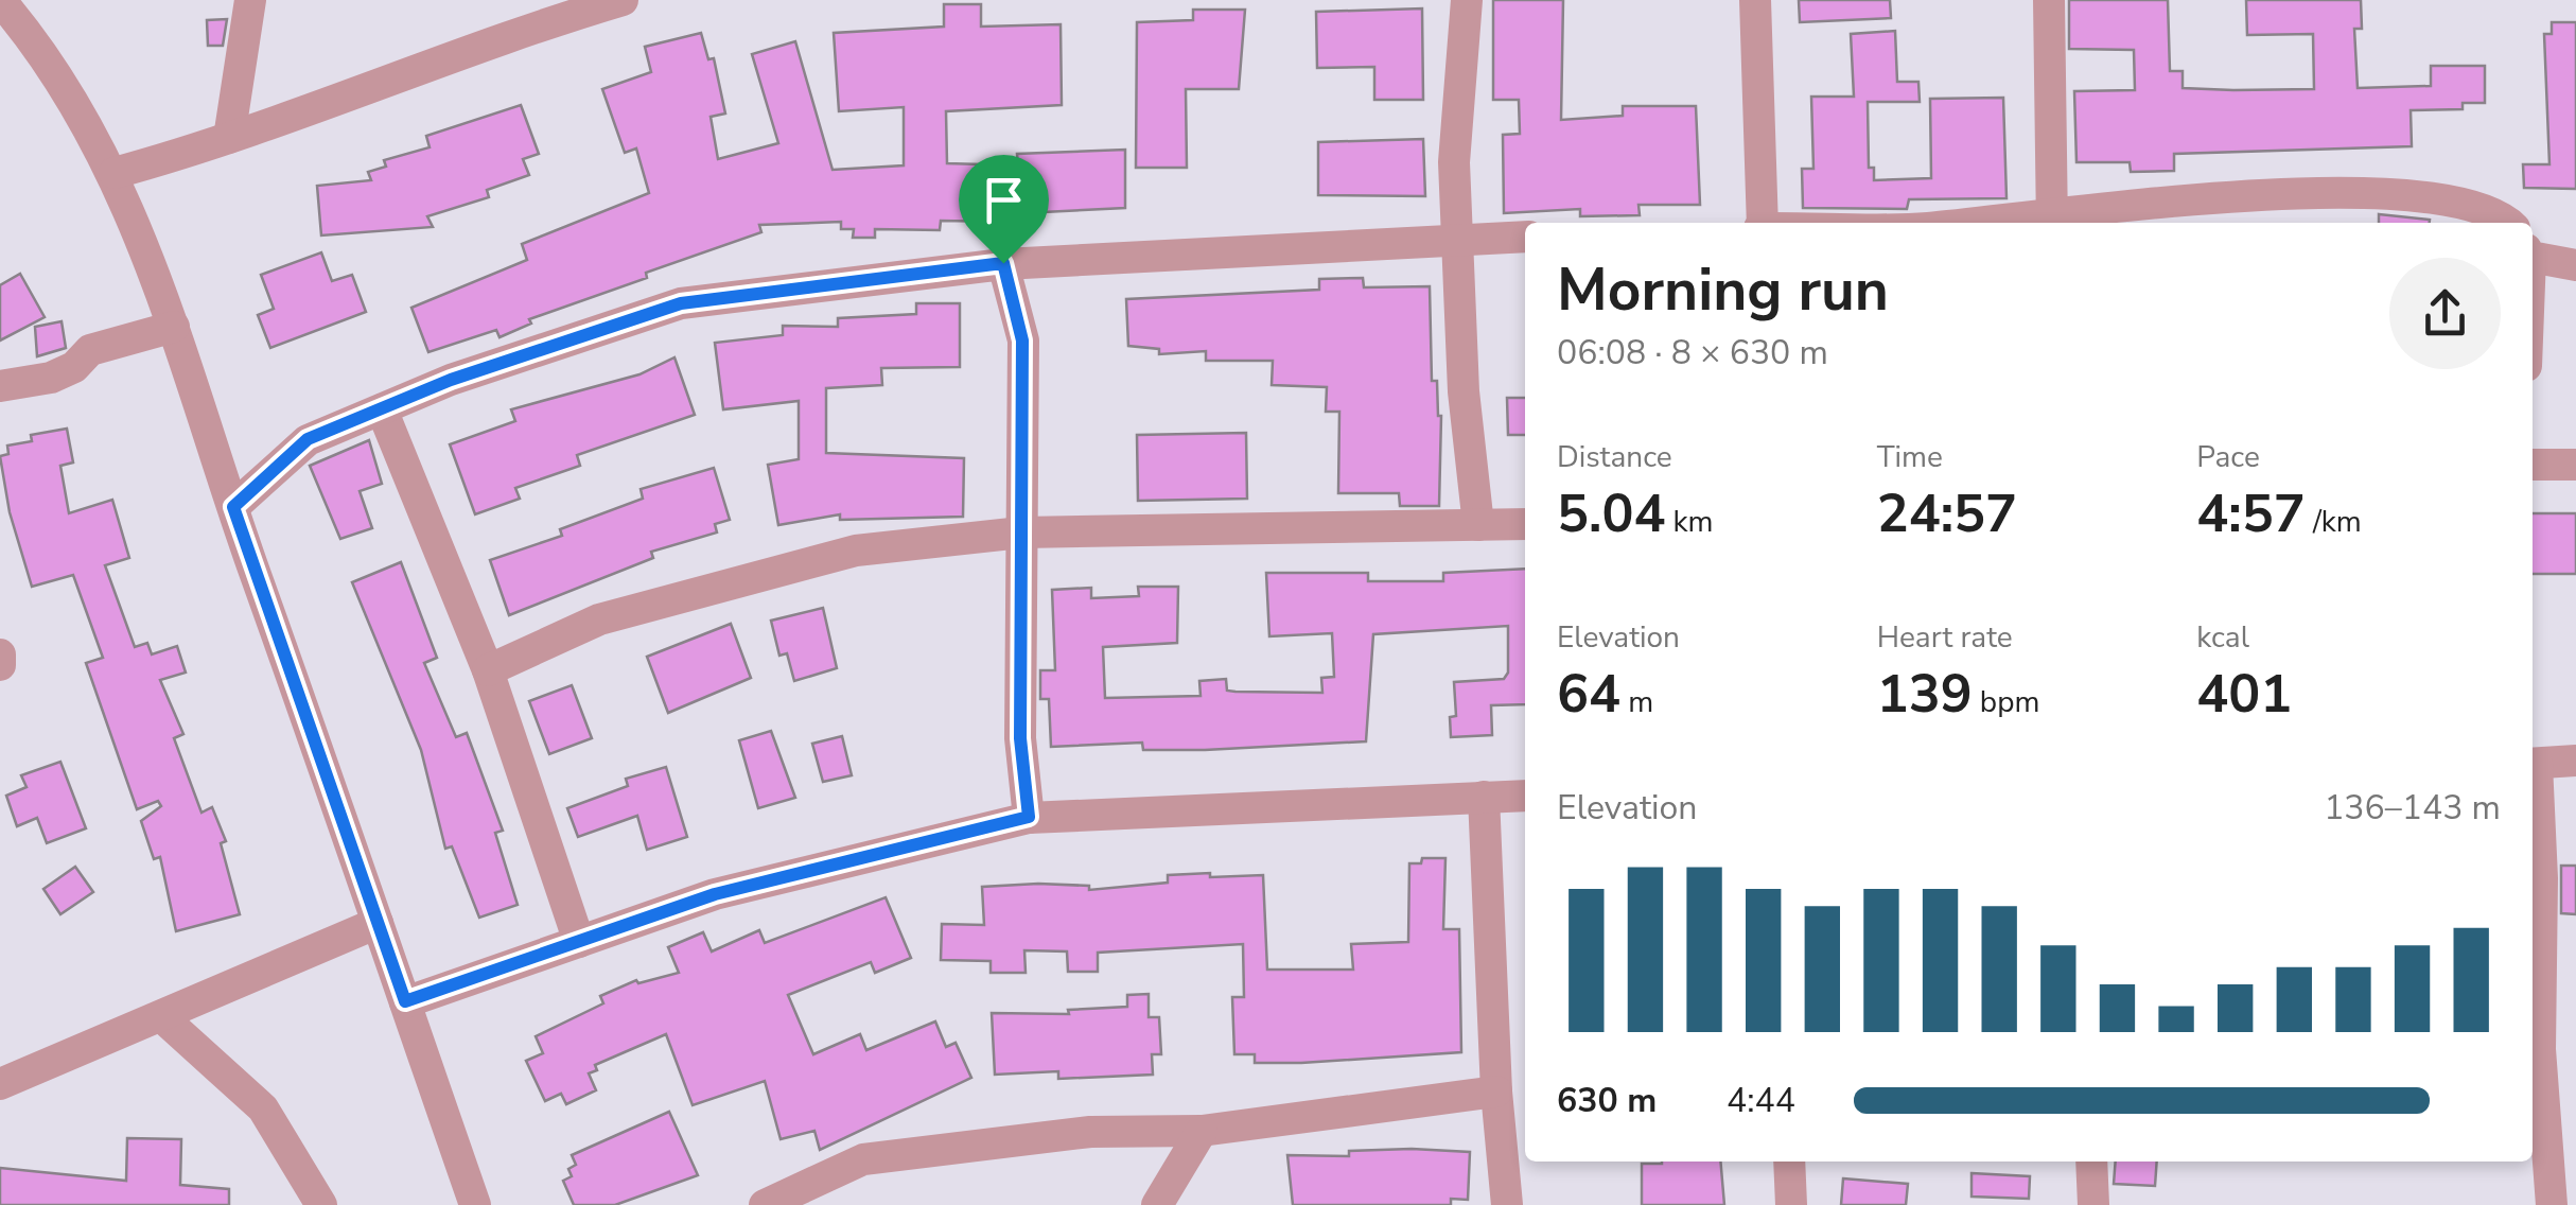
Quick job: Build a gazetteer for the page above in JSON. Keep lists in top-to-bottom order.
{
  "page": {
    "heading": ["Morning run", "06:08 · 8 × 630 m"],
    "stats": [
      ["Distance", "5.04 km"],
      ["Time", "24:57"],
      ["Pace", "4:57 /km"],
      ["Elevation", "64 m"],
      ["Heart rate", "139 bpm"],
      ["kcal", "401"]
    ],
    "chart": ["Elevation", "136–143 m"],
    "list": [
      {
        "name": "630 m",
        "note": "4:44"
      }
    ]
  }
}
